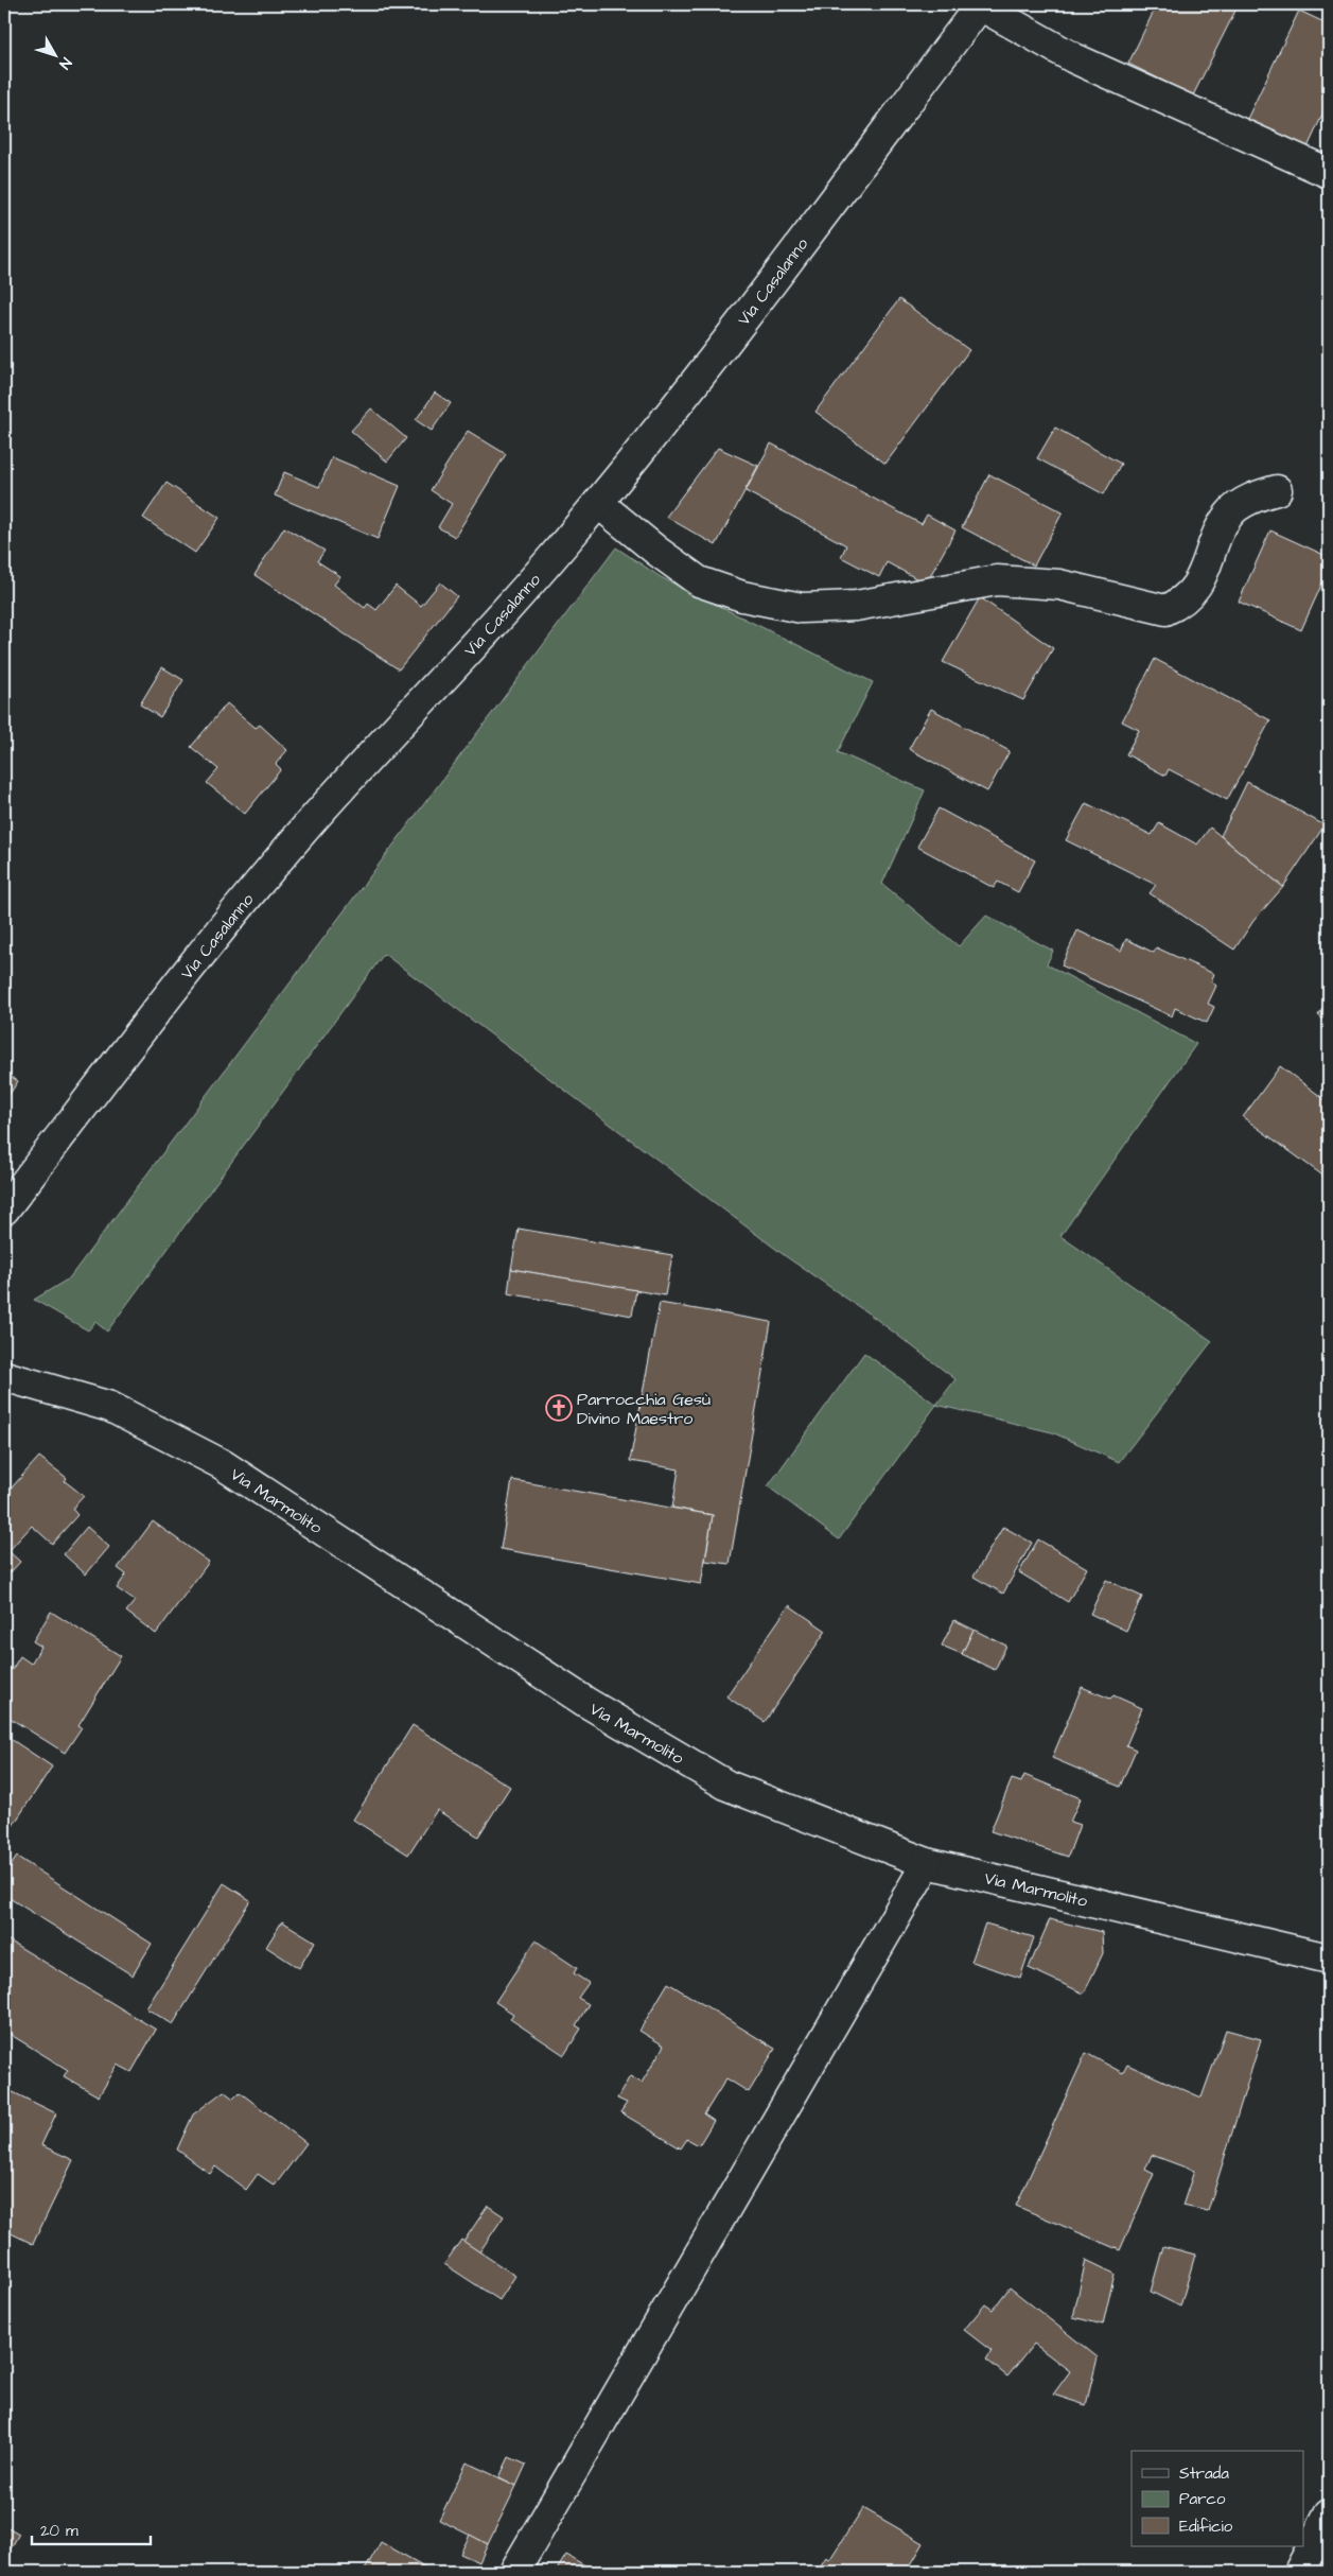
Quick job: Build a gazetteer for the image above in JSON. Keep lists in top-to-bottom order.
{
  "streets": {
    "street": ["Via Casalanno", "Via Marmolito"]
  },
  "places": {
    "church": ["Parrocchia Gesù Divino Maestro"]
  },
  "legend": ["Strada", "Parco", "Edificio"],
  "scale_bar": "20 m",
  "north": "bottom right"
}
